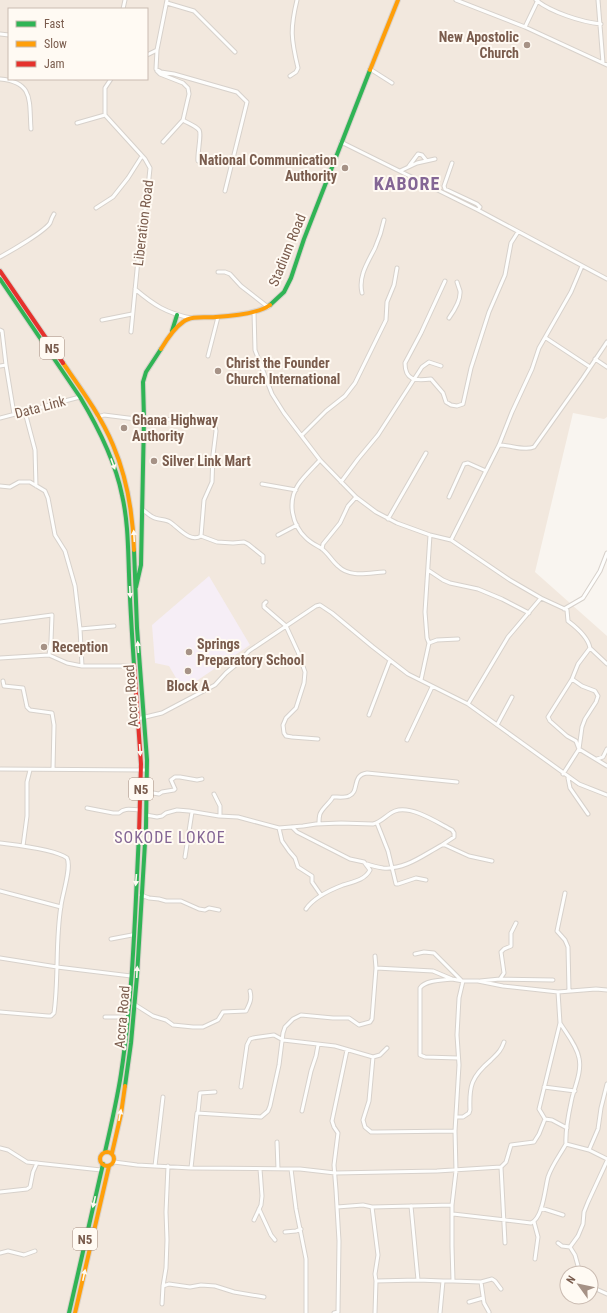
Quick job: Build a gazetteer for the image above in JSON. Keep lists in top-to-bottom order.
{
  "streets": {
    "main road": ["Stadium Road", "N5", "Accra Road"],
    "street": ["Liberation Road", "Data Link"]
  },
  "crossings": [
    ["N5", "Accra Road"],
    ["Data Link", "Accra Road"]
  ],
  "districts": ["KABORE", "SOKODE LOKOE"],
  "places": [
    "New Apostolic Church",
    "National Communication Authority",
    "Christ the Founder Church International",
    "Ghana Highway Authority",
    "Silver Link Mart",
    "Reception",
    "Springs Preparatory School",
    "Block A"
  ],
  "legend": ["Fast", "Slow", "Jam"],
  "north": "top left"
}
